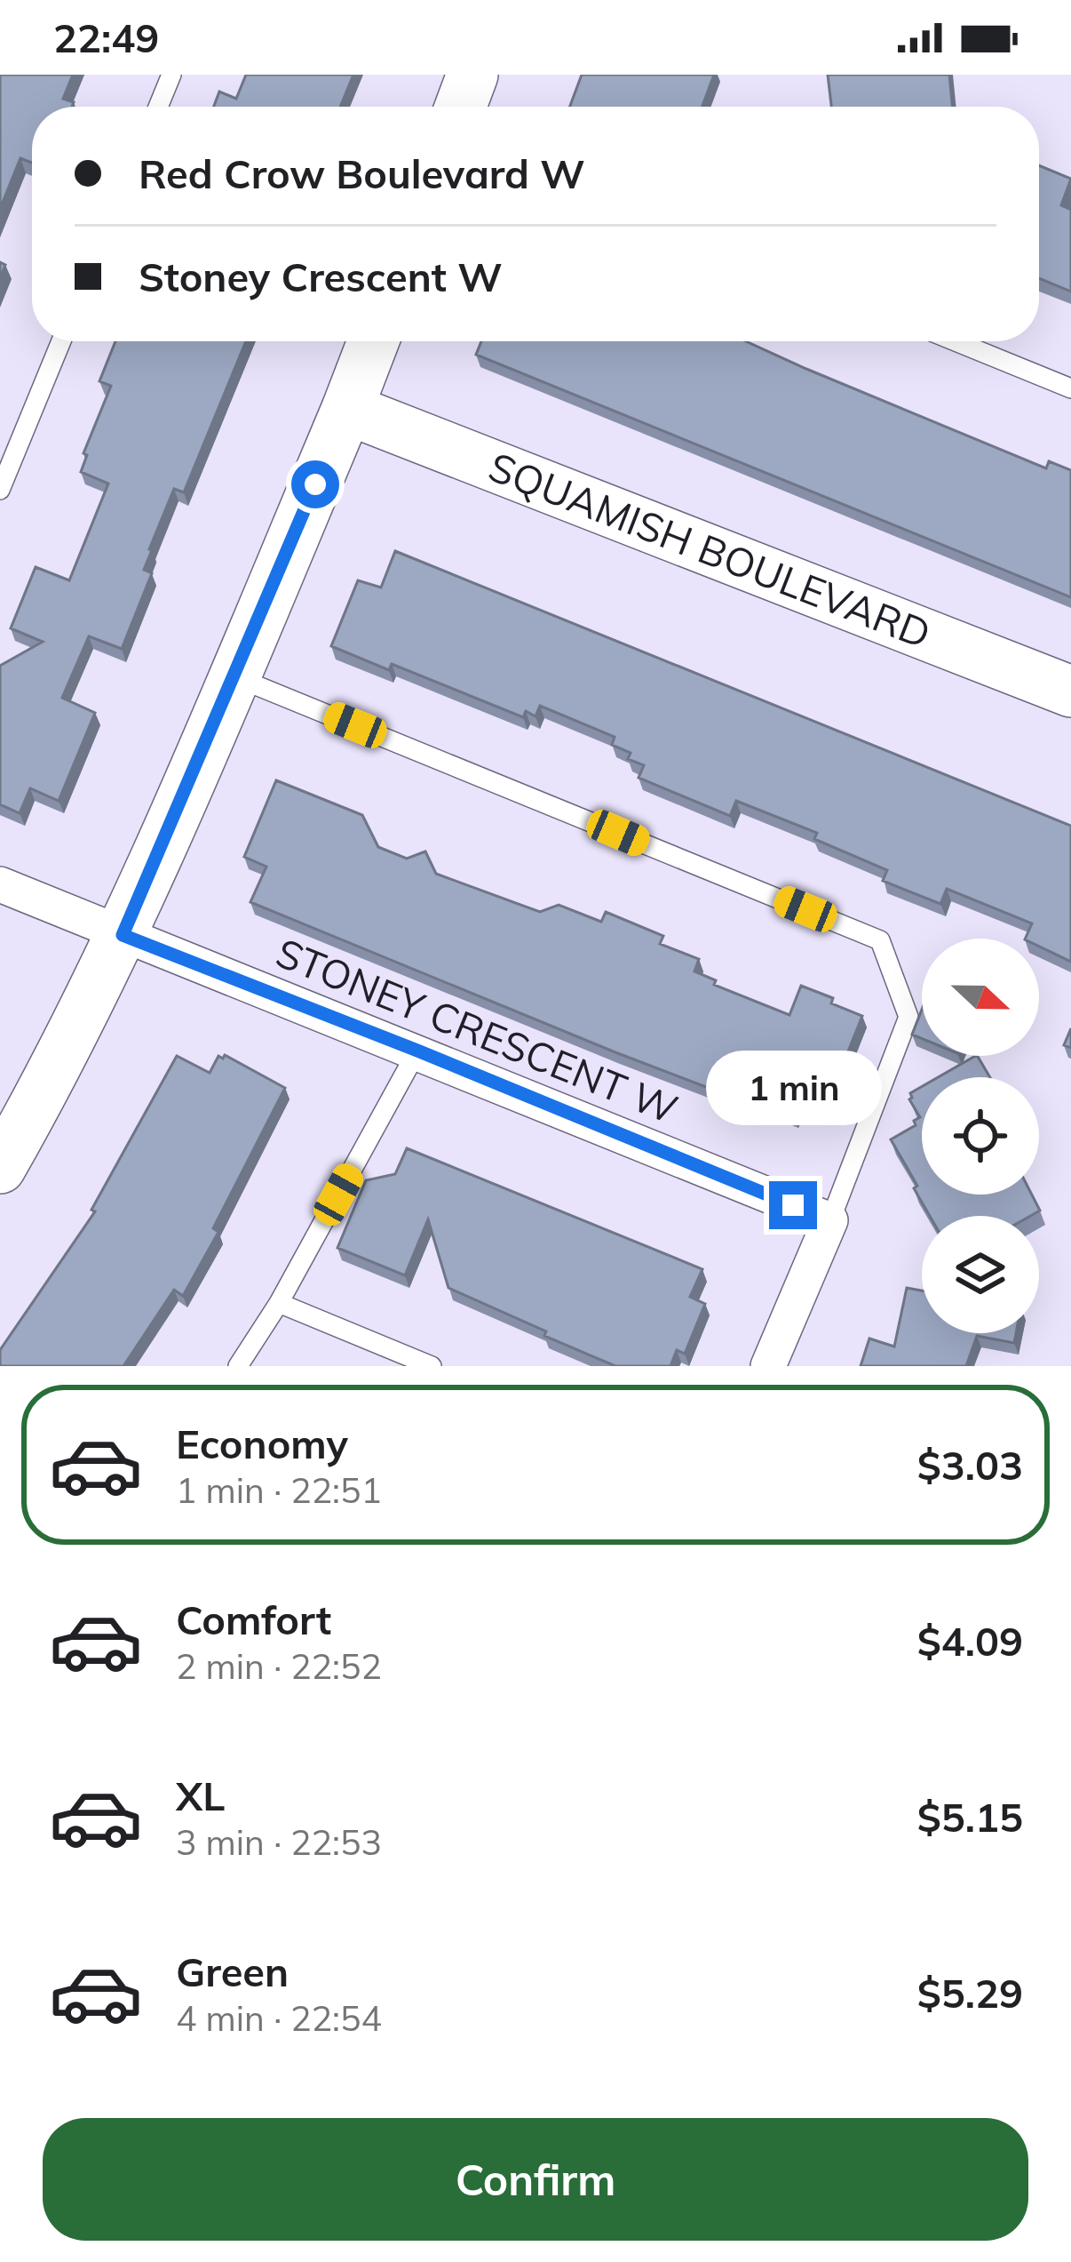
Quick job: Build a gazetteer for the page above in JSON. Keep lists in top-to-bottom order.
{
  "streets": {
    "street": ["SQUAMISH BOULEVARD", "STONEY CRESCENT W"]
  },
  "north": "right",
  "page": {
    "status": "22:49",
    "banner": ["Red Crow Boulevard W", "Stoney Crescent W"],
    "bubble": "1 min",
    "list": [
      {
        "name": "Economy",
        "note": "1 min · 22:51",
        "value": "$3.03"
      },
      {
        "name": "Comfort",
        "note": "2 min · 22:52",
        "value": "$4.09"
      },
      {
        "name": "XL",
        "note": "3 min · 22:53",
        "value": "$5.15"
      },
      {
        "name": "Green",
        "note": "4 min · 22:54",
        "value": "$5.29"
      }
    ],
    "buttons": "Confirm"
  }
}
